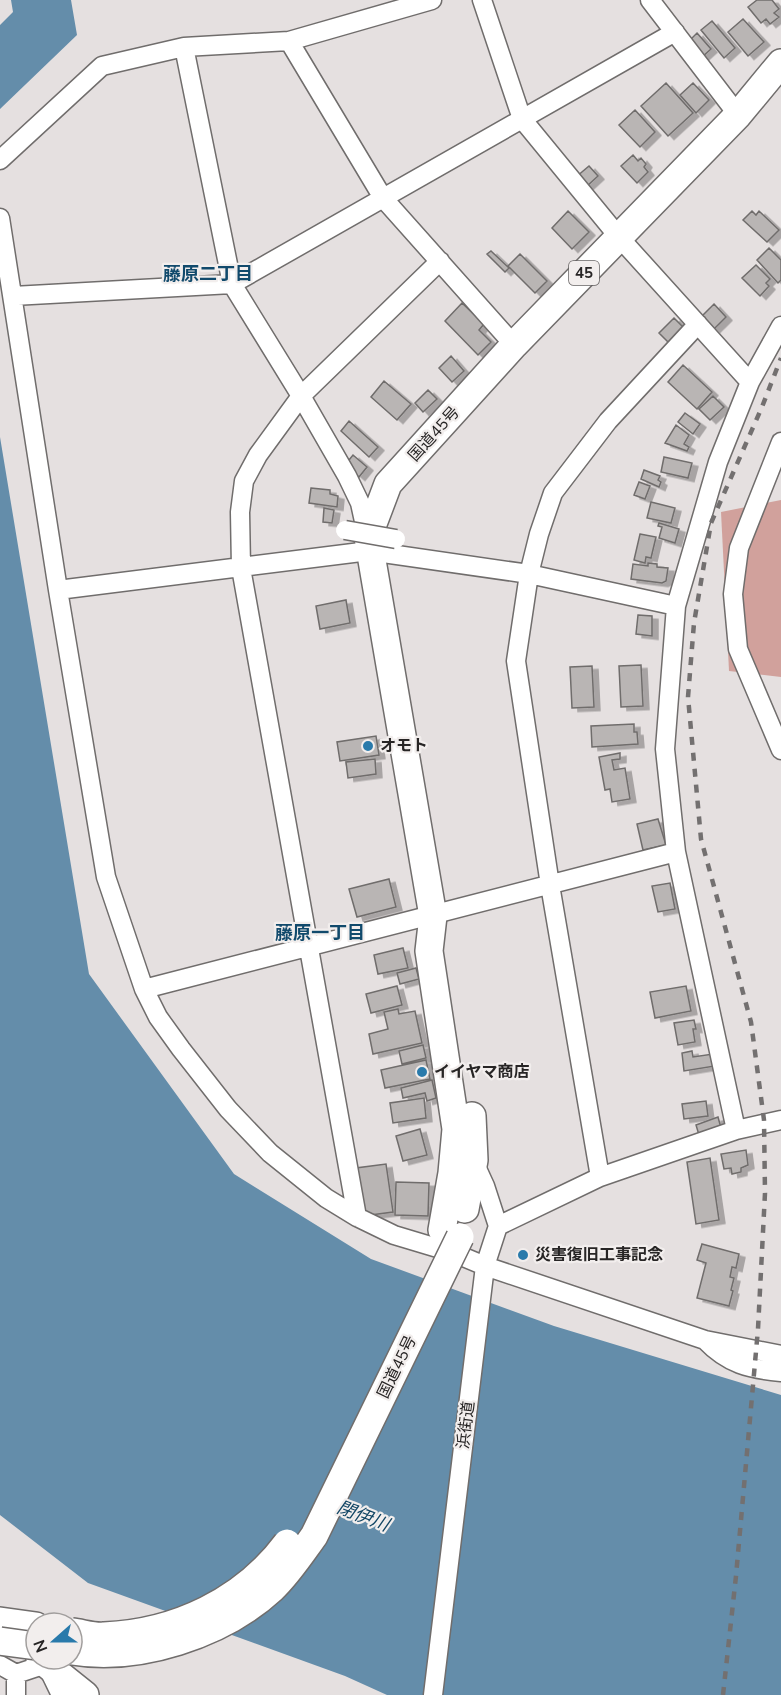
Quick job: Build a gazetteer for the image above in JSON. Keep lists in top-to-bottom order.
{
  "streets": {
    "highway": ["45", "国道45号"],
    "street": ["浜街道"]
  },
  "districts": ["藤原二丁目", "藤原一丁目"],
  "water": ["閉伊川"],
  "places": ["オモト", "イイヤマ商店", "災害復旧工事記念"],
  "north": "left"
}
